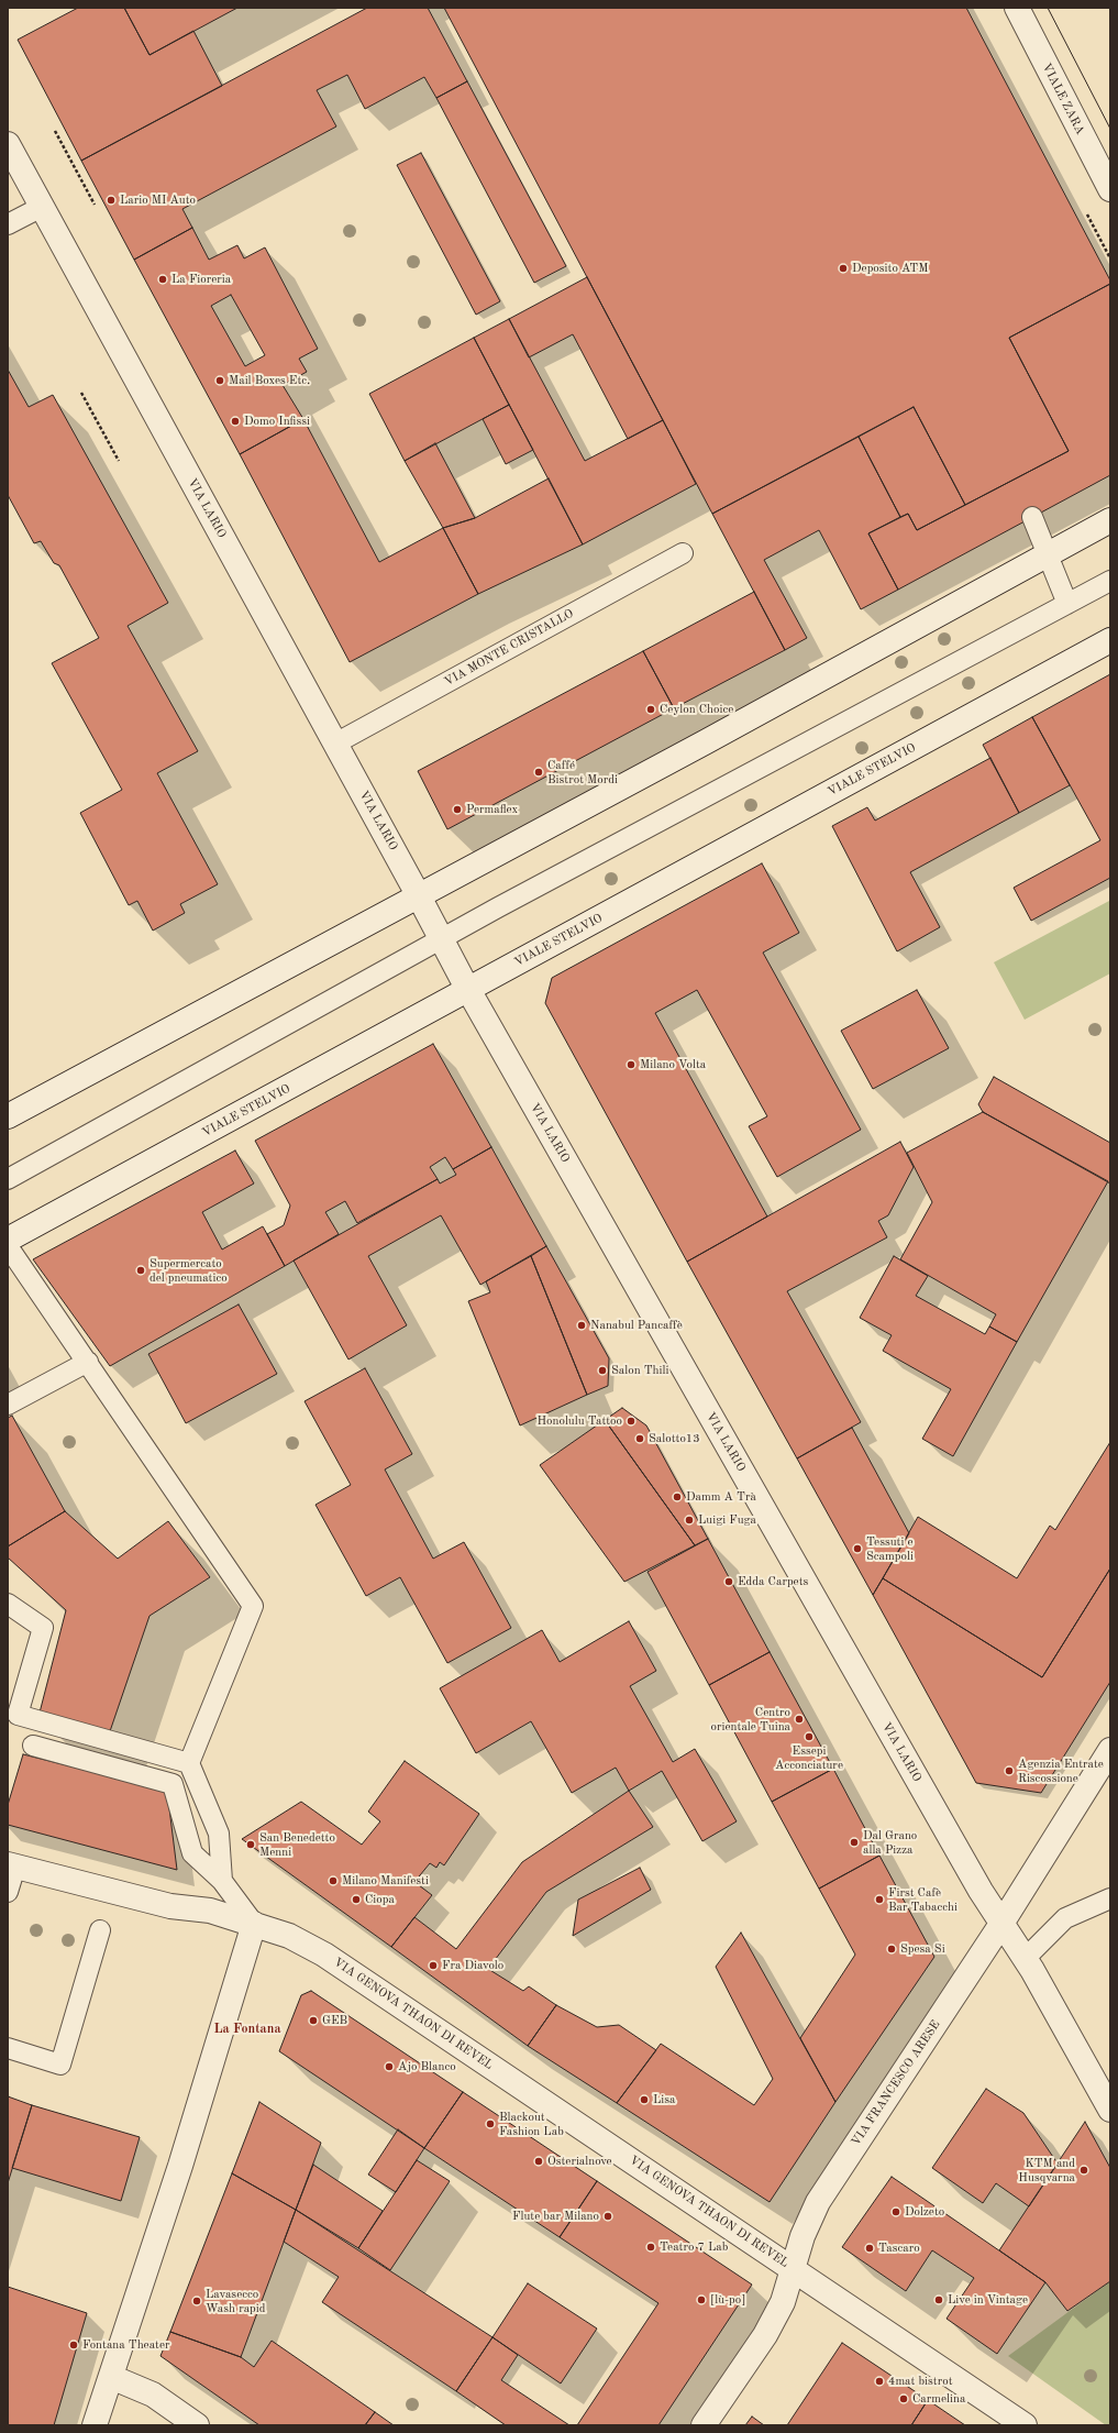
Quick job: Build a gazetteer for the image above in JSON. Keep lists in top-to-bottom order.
{
  "streets": {
    "street": [
      "VIALE ZARA",
      "VIA LARIO",
      "VIALE STELVIO",
      "VIA GENOVA THAON DI REVEL",
      "VIA FRANCESCO ARESE"
    ],
    "lane": ["VIA MONTE CRISTALLO"]
  },
  "crossings": [
    ["VIA LARIO", "VIA MONTE CRISTALLO"],
    ["VIA LARIO", "VIALE STELVIO"],
    ["VIA LARIO", "VIA FRANCESCO ARESE"],
    ["VIA GENOVA THAON DI REVEL", "VIA FRANCESCO ARESE"]
  ],
  "districts": ["La Fontana"],
  "places": [
    "Lario MI Auto",
    "Deposito ATM",
    "La Fioreria",
    "Mail Boxes Etc.",
    "Domo Infissi",
    "Ceylon Choice",
    "Caffé Bistrot Mordi",
    "Permaflex",
    "Milano Volta",
    "Supermercato del pneumatico",
    "Nanabul Pancaffè",
    "Salon Thili",
    "Honolulu Tattoo",
    "Salotto13",
    "Damm A Trà",
    "Luigi Fuga",
    "Tessuti e Scampoli",
    "Edda Carpets",
    "Centro orientale Tuina",
    "Essepi Acconciature",
    "Agenzia Entrate Riscossione",
    "Dal Grano alla Pizza",
    "San Benedetto Menni",
    "Milano Manifesti",
    "Ciopa",
    "First Cafè Bar Tabacchi",
    "Spesa Si",
    "Fra Diavolo",
    "GEB",
    "Ajo Blanco",
    "Lisa",
    "Blackout Fashion Lab",
    "Osterialnove",
    "KTM and Husqvarna",
    "Dolzeto",
    "Flute bar Milano",
    "Teatro 7 Lab",
    "Tascaro",
    "[lù-po]",
    "Live in Vintage",
    "Lavasecco Wash rapid",
    "Fontana Theater",
    "4mat bistrot",
    "Carmelina"
  ]
}
